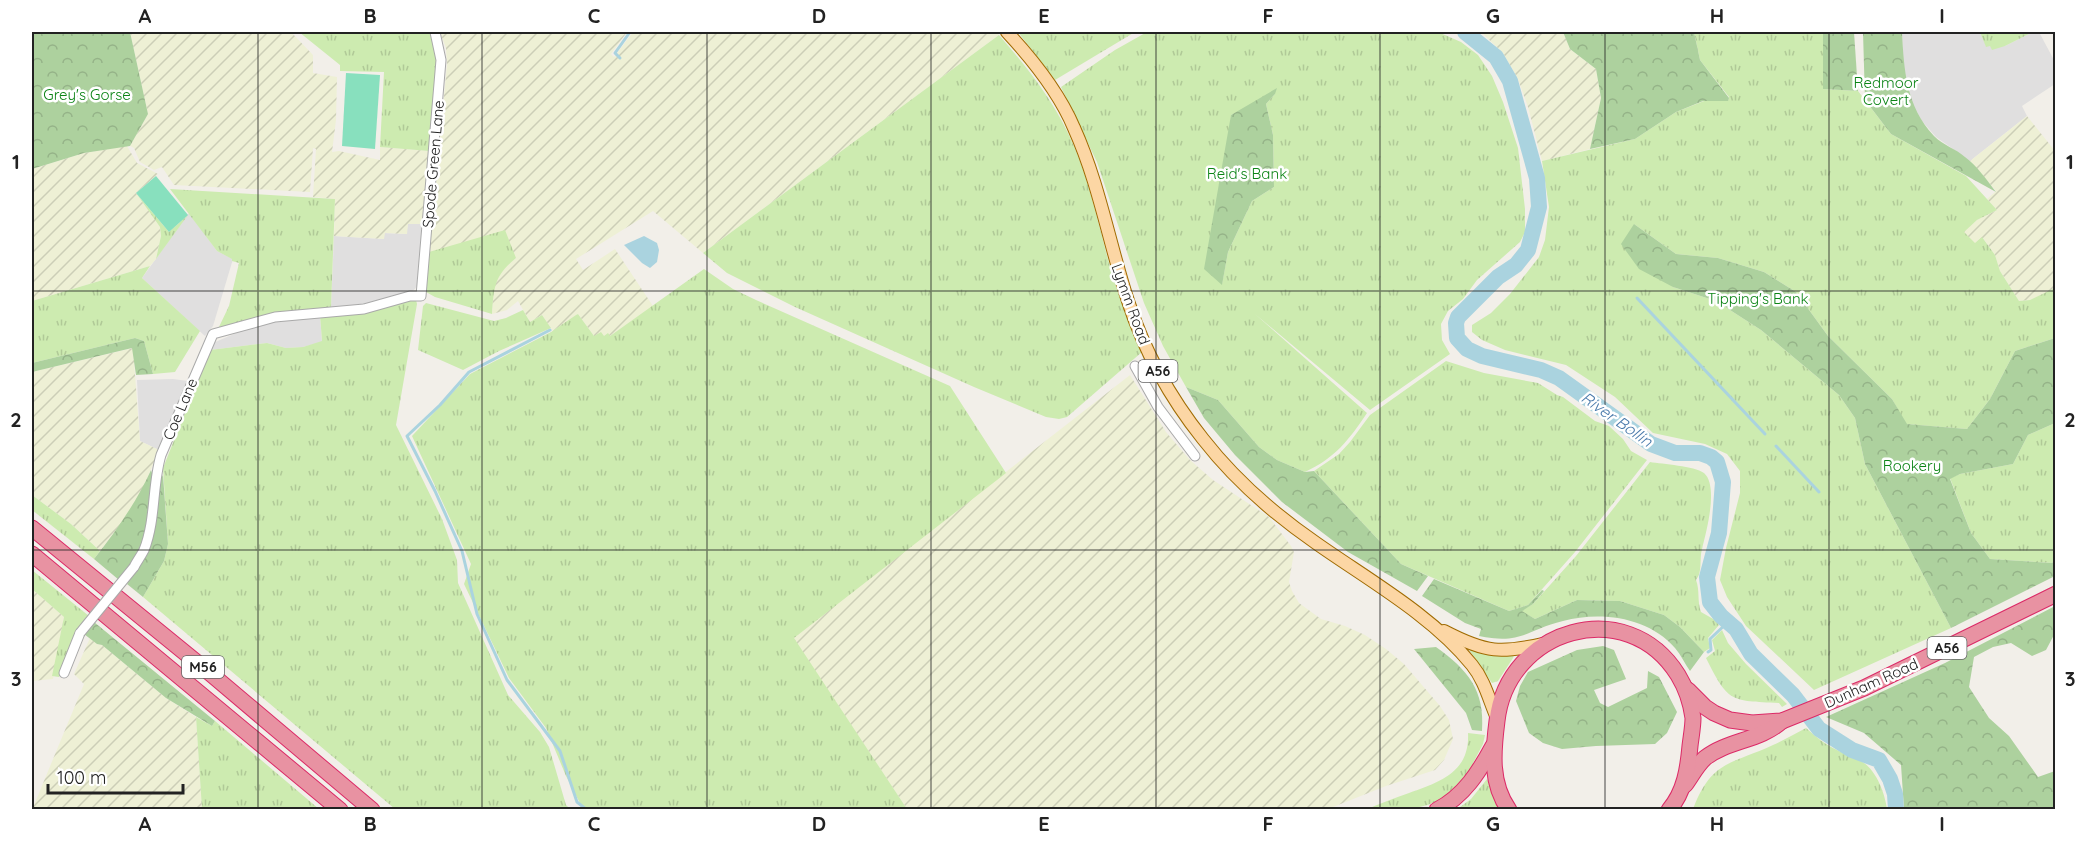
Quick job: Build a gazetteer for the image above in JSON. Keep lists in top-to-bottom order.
{
  "streets": {
    "highway": ["A56", "M56", "Dunham Road"],
    "main road": ["Lymm Road"],
    "street": ["Spode Green Lane", "Coe Lane"]
  },
  "crossings": [
    ["Spode Green Lane", "Coe Lane"],
    ["Lymm Road", "A56"],
    ["A56", "Dunham Road"]
  ],
  "water": ["River Bollin"],
  "parks": [
    "Redmoor Covert",
    "Grey's Gorse",
    "Reid's Bank",
    "Tipping's Bank",
    "Rookery"
  ],
  "scale_bar": "100 m",
  "grid": {
    "columns": [
      "A",
      "B",
      "C",
      "D",
      "E",
      "F",
      "G",
      "H",
      "I"
    ],
    "rows": ["1", "2", "3"]
  }
}
